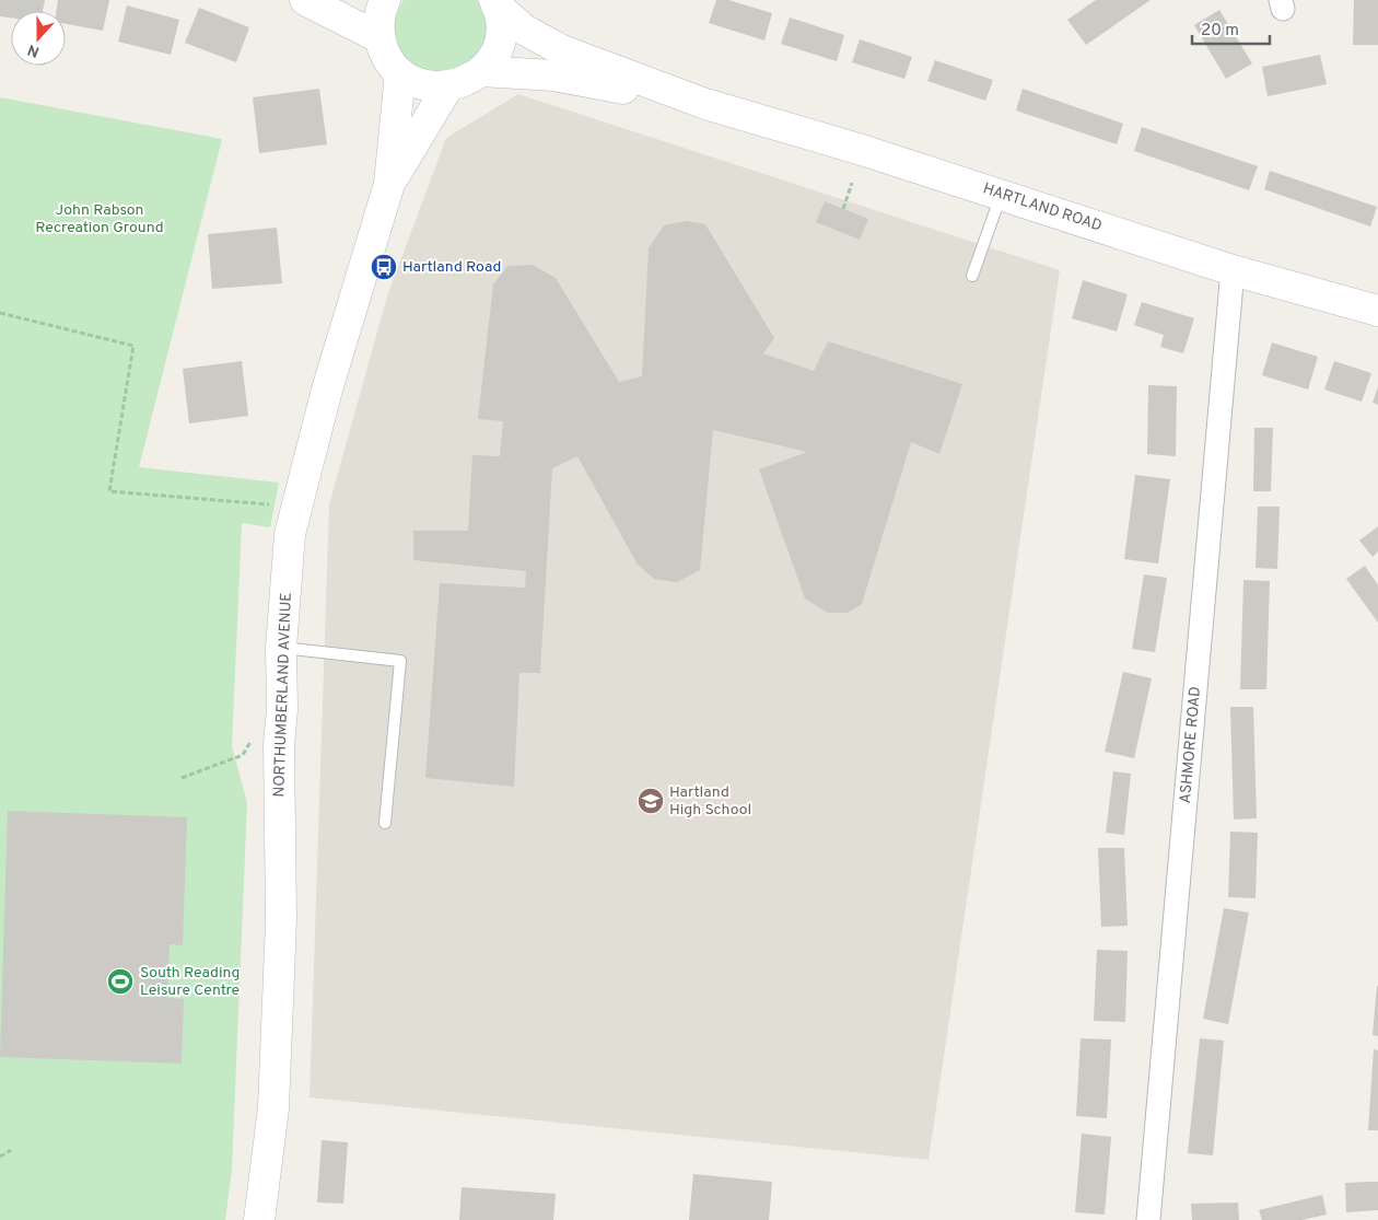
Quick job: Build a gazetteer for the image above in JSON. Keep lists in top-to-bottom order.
{
  "streets": {
    "street": ["HARTLAND ROAD", "NORTHUMBERLAND AVENUE", "ASHMORE ROAD"]
  },
  "crossings": [
    ["HARTLAND ROAD", "ASHMORE ROAD"]
  ],
  "parks": ["John Rabson Recreation Ground"],
  "places": {
    "bus stop": ["Hartland Road"],
    "school or university": ["Hartland High School"],
    "sports": ["South Reading Leisure Centre"]
  },
  "scale_bar": "20 m",
  "north": "bottom"
}
